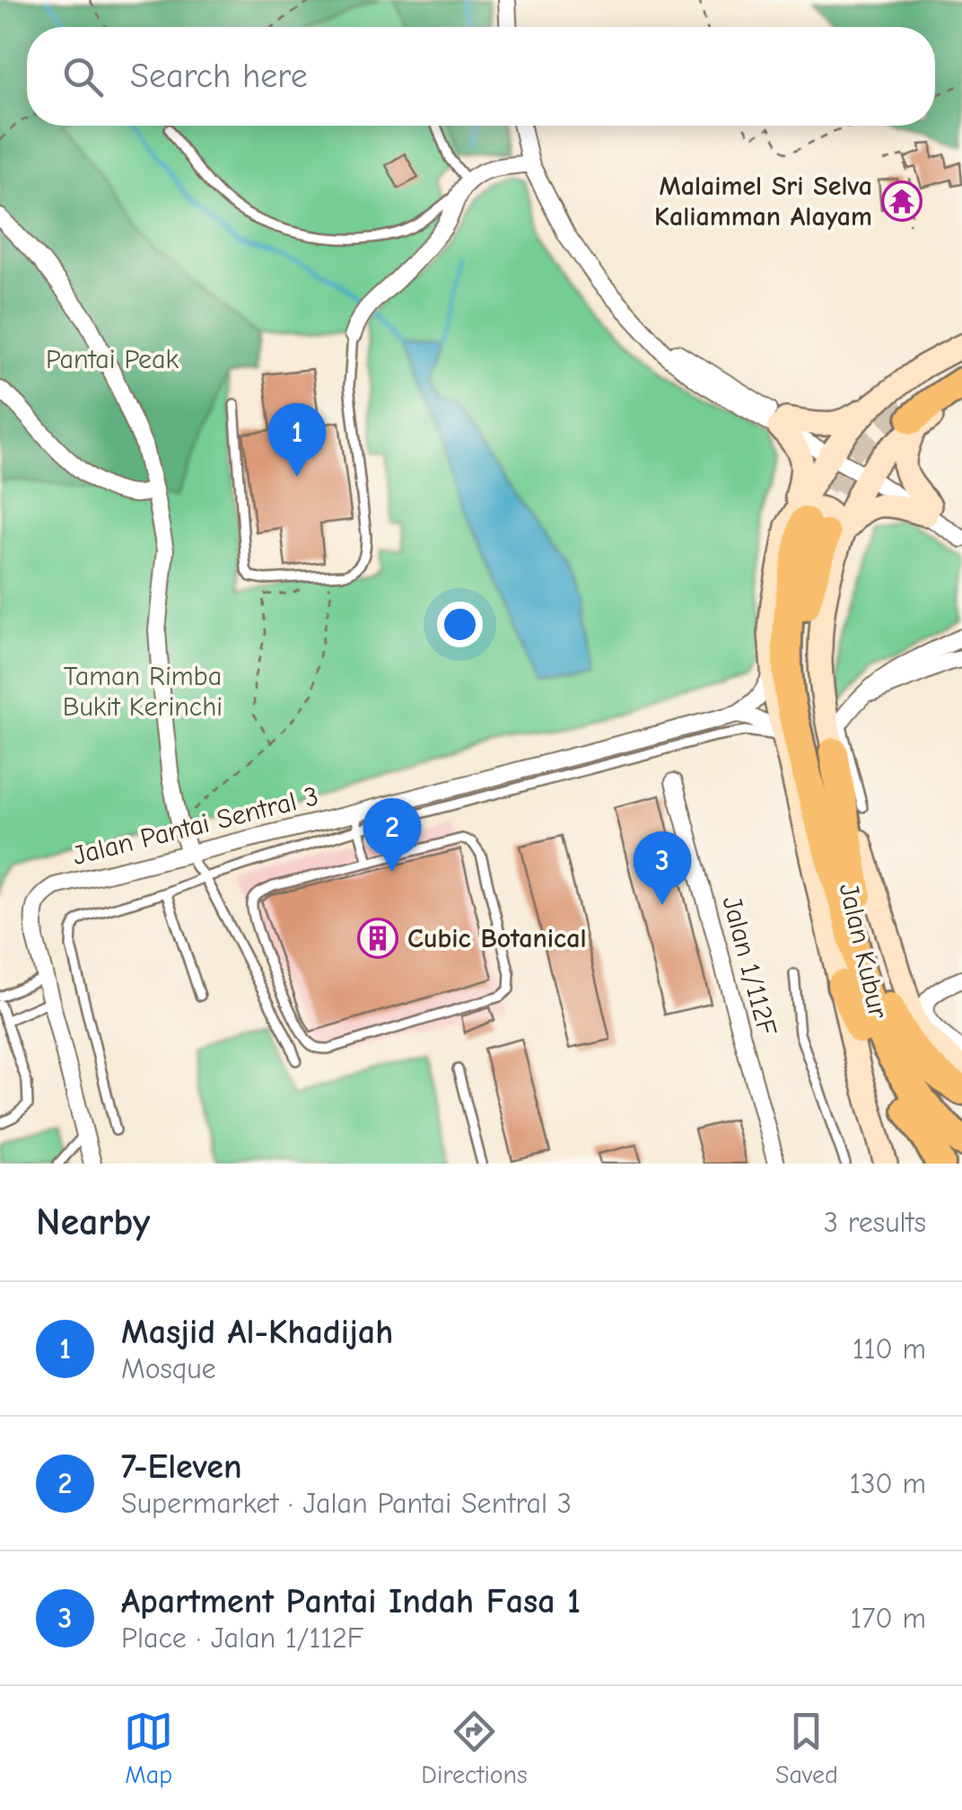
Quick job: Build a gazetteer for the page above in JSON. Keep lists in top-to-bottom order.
{
  "streets": {
    "main road": ["Jalan Kubur"],
    "street": ["Jalan Pantai Sentral 3", "Jalan 1/112F"]
  },
  "parks": ["Pantai Peak", "Taman Rimba Bukit Kerinchi"],
  "places": {
    "temple": ["Malaimel Sri Selva Kaliamman Alayam"],
    "building": ["Cubic Botanical"]
  },
  "page": {
    "search": "Search here",
    "pins": ["1", "2", "3"],
    "heading": ["Nearby", "3 results"],
    "list": [
      {
        "mark": "1",
        "name": "Masjid Al-Khadijah",
        "note": "Mosque",
        "value": "110 m"
      },
      {
        "mark": "2",
        "name": "7-Eleven",
        "note": "Supermarket · Jalan Pantai Sentral 3",
        "value": "130 m"
      },
      {
        "mark": "3",
        "name": "Apartment Pantai Indah Fasa 1",
        "note": "Place · Jalan 1/112F",
        "value": "170 m"
      }
    ],
    "nav": ["Map", "Directions", "Saved"]
  }
}
